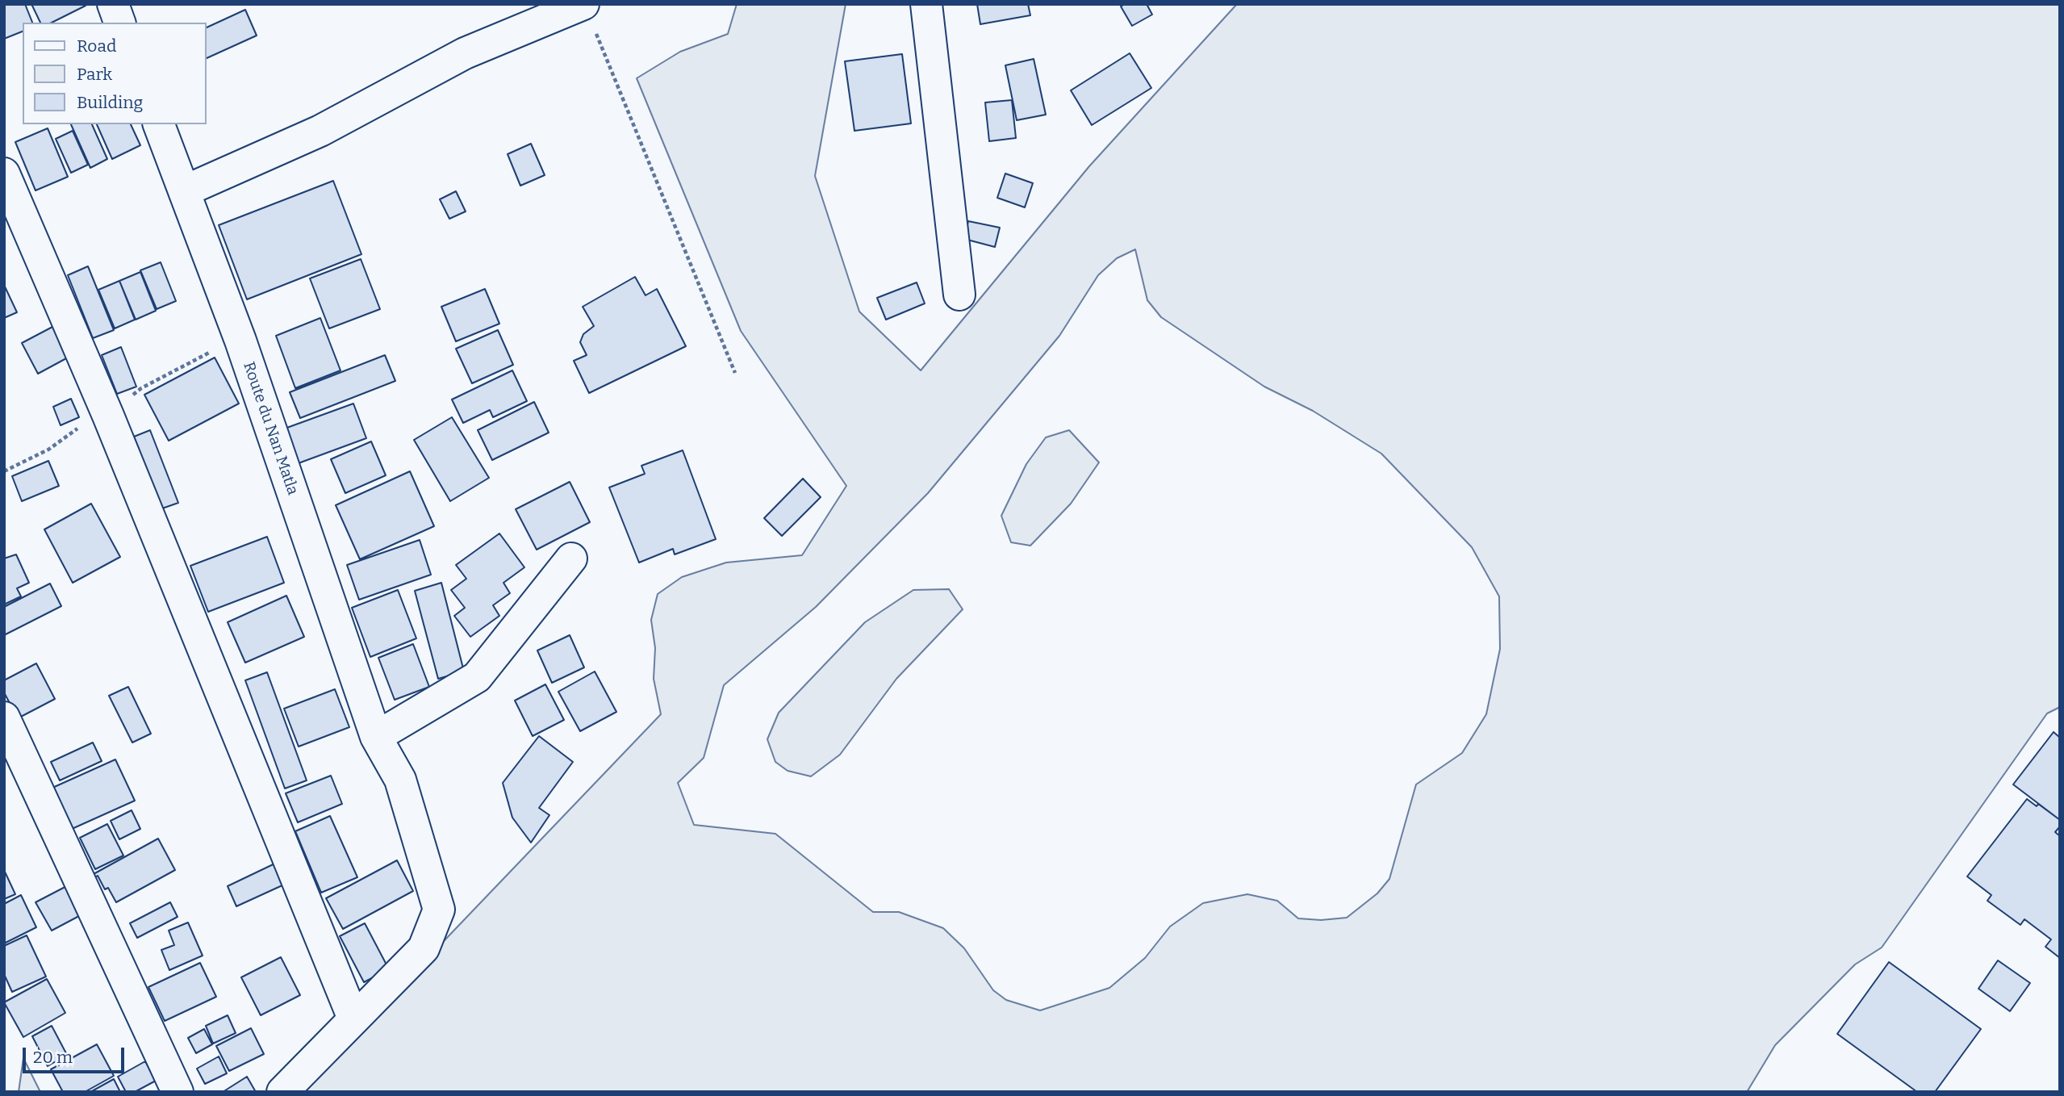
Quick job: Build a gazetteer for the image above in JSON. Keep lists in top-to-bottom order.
{
  "streets": {
    "street": ["Route du Nan Matla"]
  },
  "legend": ["Road", "Park", "Building"],
  "scale_bar": "20 m"
}
